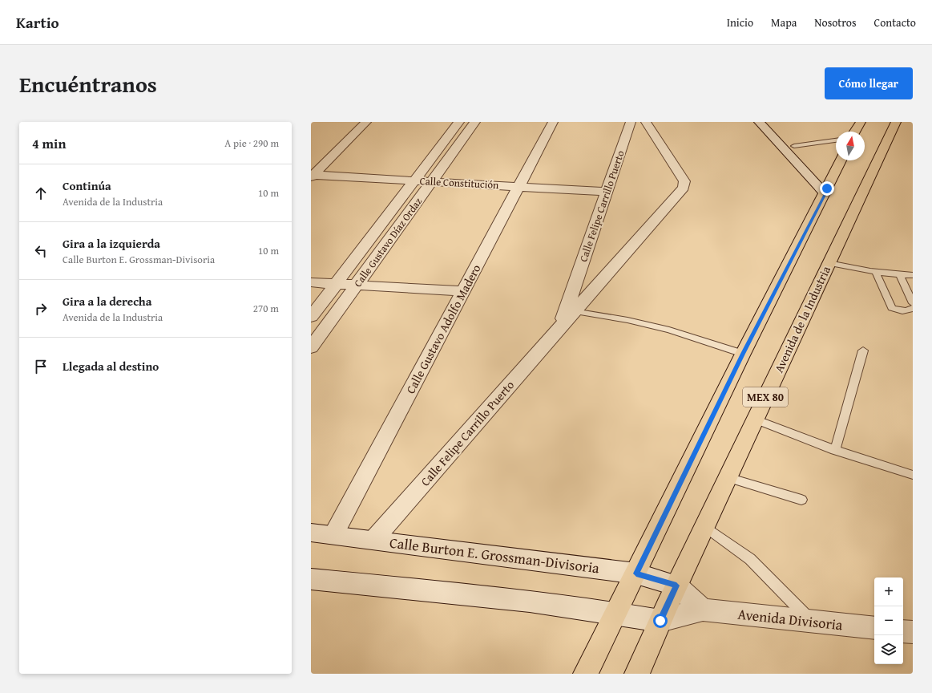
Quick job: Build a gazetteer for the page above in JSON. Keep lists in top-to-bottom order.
{
  "streets": {
    "main road": ["Avenida de la Industria", "MEX 80"],
    "street": [
      "Calle Constitución",
      "Calle Felipe Carrillo Puerto",
      "Calle Gustavo Díaz Ordaz",
      "Calle Gustavo Adolfo Madero",
      "Calle Burton E. Grossman-Divisoria",
      "Avenida Divisoria"
    ]
  },
  "crossings": [
    ["Calle Constitución", "Calle Felipe Carrillo Puerto"],
    ["Calle Constitución", "Calle Gustavo Díaz Ordaz"],
    ["Calle Constitución", "Calle Gustavo Adolfo Madero"],
    ["Calle Felipe Carrillo Puerto", "Calle Burton E. Grossman-Divisoria"],
    ["Avenida de la Industria", "Calle Burton E. Grossman-Divisoria"],
    ["Avenida de la Industria", "Avenida Divisoria"],
    ["Calle Gustavo Adolfo Madero", "Calle Burton E. Grossman-Divisoria"],
    ["MEX 80", "Calle Burton E. Grossman-Divisoria"]
  ],
  "north": "top",
  "page": {
    "header": "Kartio",
    "nav": [
      "Inicio",
      "Mapa",
      "Nosotros",
      "Contacto"
    ],
    "title": "Encuéntranos",
    "buttons": "Cómo llegar",
    "heading": ["4 min", "A pie · 290 m"],
    "list": [
      ["Continúa", "Avenida de la Industria", "10 m"],
      ["Gira a la izquierda", "Calle Burton E. Grossman-Divisoria", "10 m"],
      ["Gira a la derecha", "Avenida de la Industria", "270 m"],
      "Llegada al destino"
    ],
    "map_buttons": ["+", "−"]
  }
}
